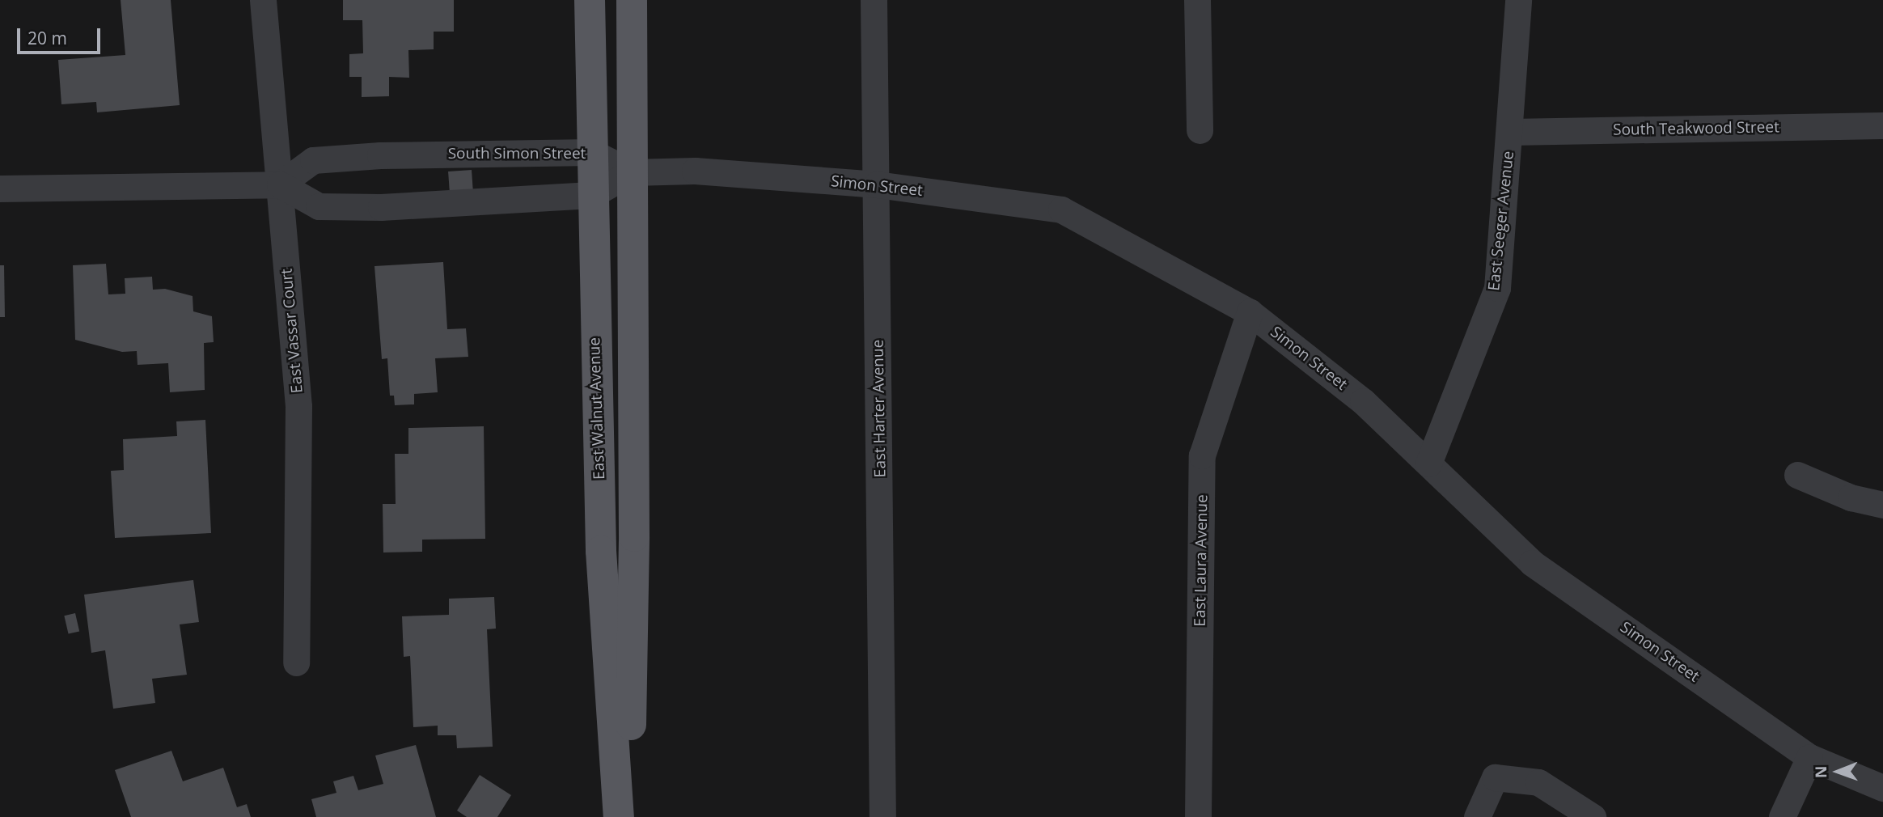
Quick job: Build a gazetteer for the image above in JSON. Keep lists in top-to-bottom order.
{
  "streets": {
    "main road": ["East Walnut Avenue"],
    "street": [
      "South Teakwood Street",
      "South Simon Street",
      "Simon Street",
      "East Seeger Avenue",
      "East Vassar Court",
      "East Harter Avenue",
      "East Laura Avenue"
    ]
  },
  "crossings": [
    ["South Teakwood Street", "East Seeger Avenue"],
    ["South Simon Street", "Simon Street"],
    ["South Simon Street", "East Vassar Court"],
    ["South Simon Street", "East Walnut Avenue"],
    ["Simon Street", "East Seeger Avenue"],
    ["Simon Street", "East Harter Avenue"],
    ["Simon Street", "East Laura Avenue"]
  ],
  "scale_bar": "20 m",
  "north": "left"
}
